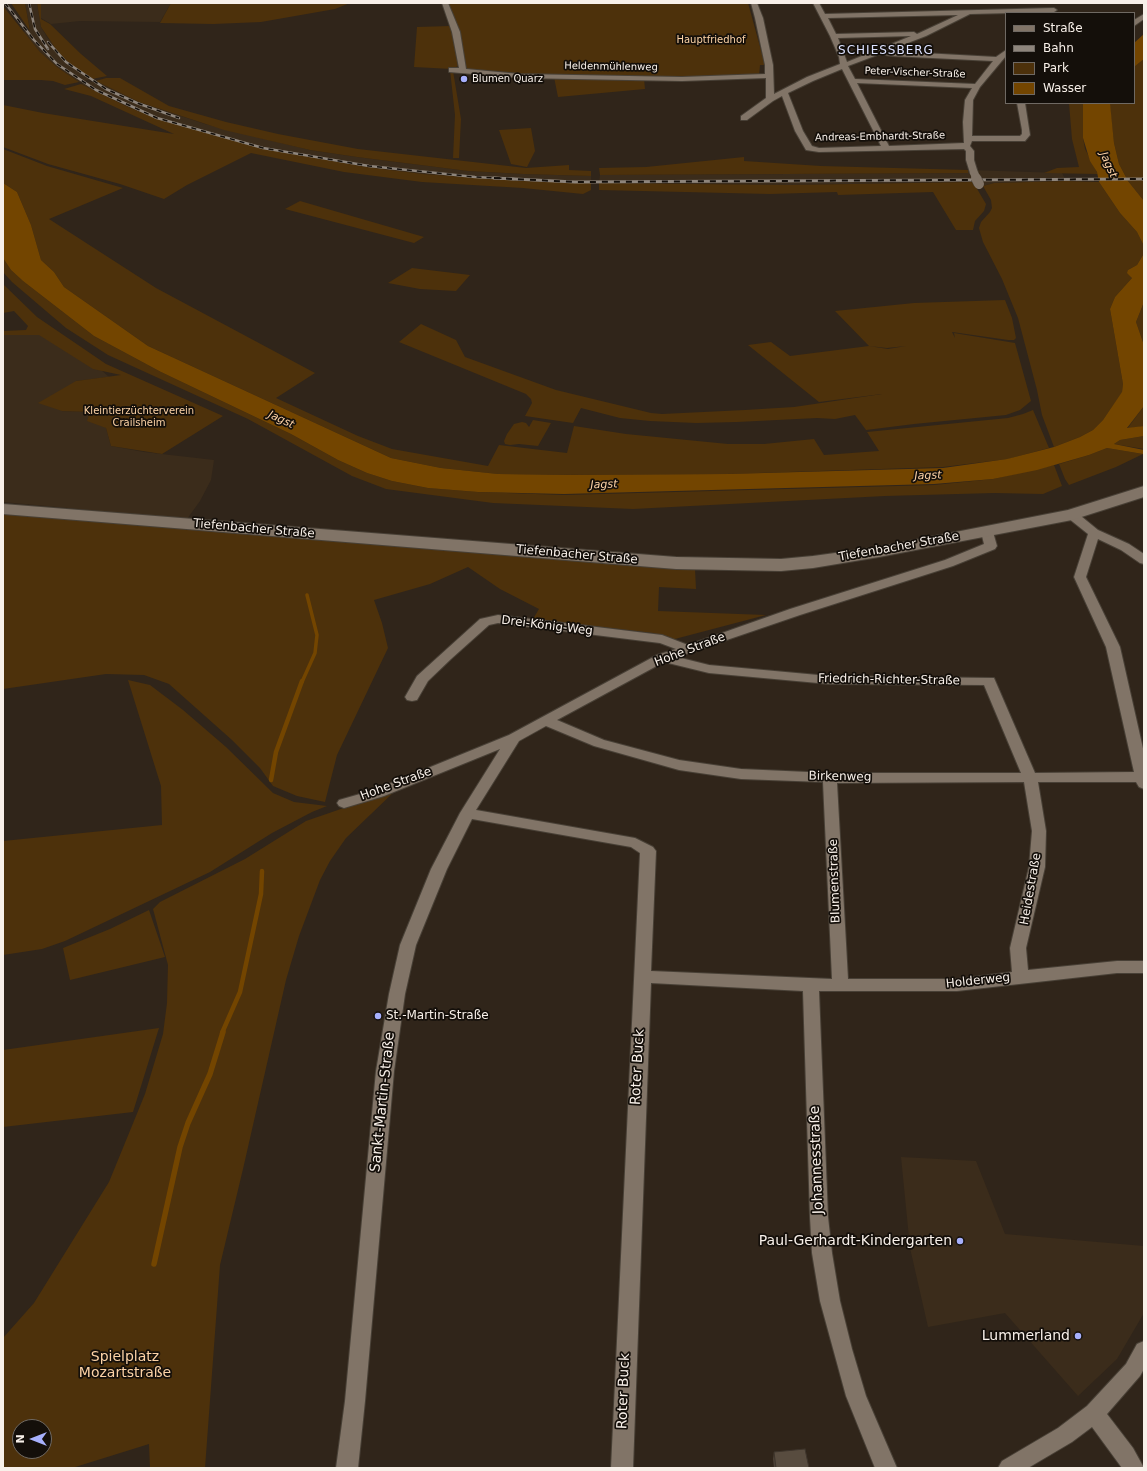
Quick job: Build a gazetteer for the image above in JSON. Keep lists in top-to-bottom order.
{
  "streets": {
    "main road": ["Tiefenbacher Straße"],
    "street": [
      "Heldenmühlenweg",
      "Peter-Vischer-Straße",
      "Andreas-Embhardt-Straße",
      "Drei-König-Weg",
      "Hohe Straße",
      "Friedrich-Richter-Straße",
      "Birkenweg",
      "Blumenstraße",
      "Heidestraße",
      "Holderweg",
      "Roter Buck",
      "Sankt-Martin-Straße",
      "Johannesstraße"
    ]
  },
  "crossings": [
    ["Tiefenbacher Straße", "Hohe Straße"],
    ["Drei-König-Weg", "Hohe Straße"],
    ["Hohe Straße", "Friedrich-Richter-Straße"],
    ["Hohe Straße", "Birkenweg"],
    ["Hohe Straße", "Sankt-Martin-Straße"],
    ["Friedrich-Richter-Straße", "Birkenweg"],
    ["Friedrich-Richter-Straße", "Heidestraße"],
    ["Birkenweg", "Blumenstraße"],
    ["Birkenweg", "Heidestraße"],
    ["Blumenstraße", "Holderweg"],
    ["Heidestraße", "Holderweg"],
    ["Holderweg", "Roter Buck"],
    ["Holderweg", "Johannesstraße"],
    ["Roter Buck", "Sankt-Martin-Straße"]
  ],
  "districts": ["SCHIESSBERG"],
  "water": ["Jagst"],
  "parks": ["Hauptfriedhof", "Kleintierzüchterverein Crailsheim", "Spielplatz Mozartstraße"],
  "places": [
    "Blumen Quarz",
    "St.-Martin-Straße",
    "Paul-Gerhardt-Kindergarten",
    "Lummerland"
  ],
  "legend": [
    "Straße",
    "Bahn",
    "Park",
    "Wasser"
  ],
  "north": "left"
}
